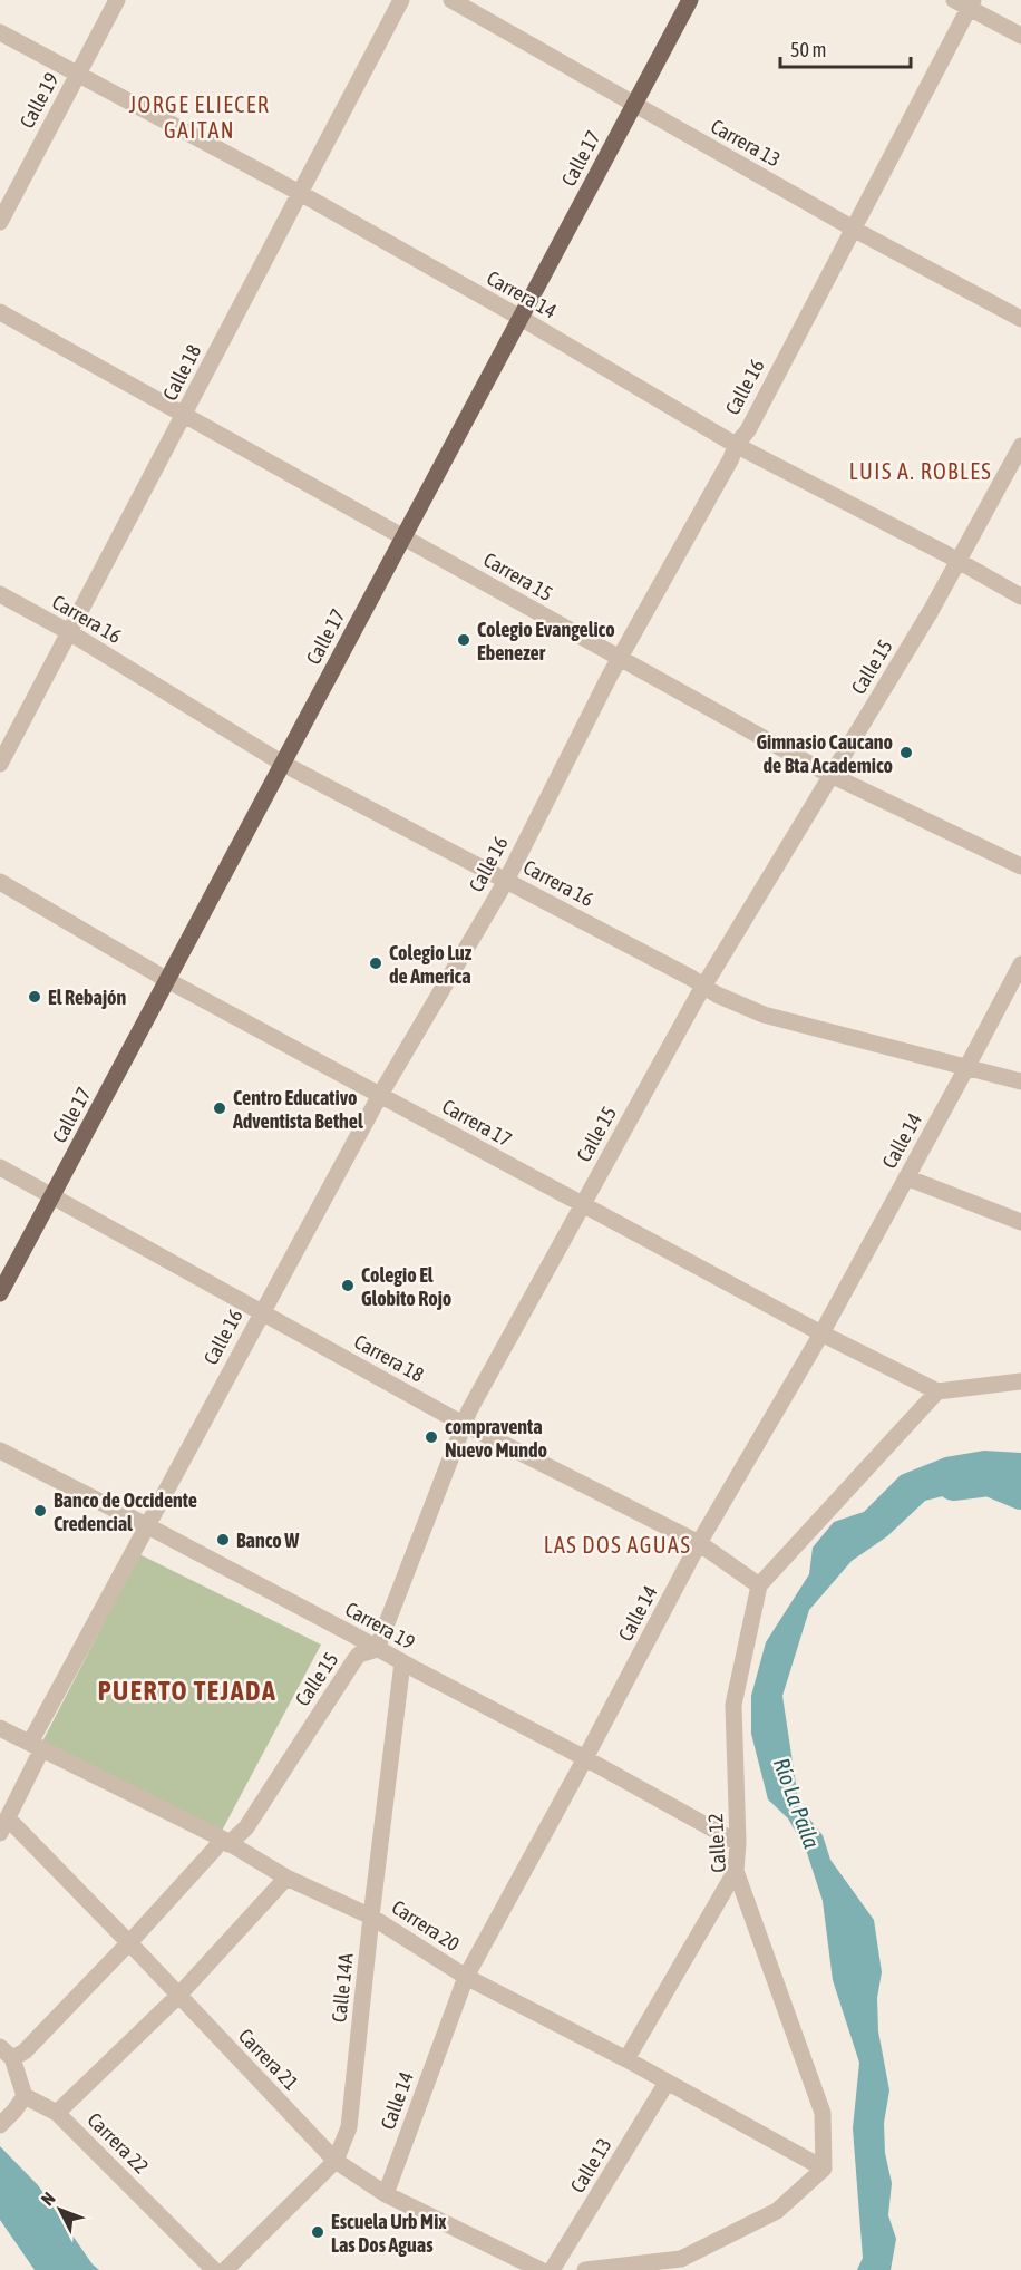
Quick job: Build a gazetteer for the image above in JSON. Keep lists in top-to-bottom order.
{
  "streets": {
    "main road": ["Calle 17"],
    "street": [
      "Calle 19",
      "Carrera 13",
      "Carrera 14",
      "Calle 18",
      "Calle 16",
      "Carrera 15",
      "Carrera 16",
      "Calle 15",
      "Carrera 17",
      "Calle 14",
      "Carrera 18",
      "Carrera 19",
      "Calle 12",
      "Carrera 20",
      "Calle 14A",
      "Carrera 21",
      "Carrera 22",
      "Calle 13"
    ]
  },
  "crossings": [
    ["Calle 19", "Carrera 14"],
    ["Carrera 13", "Calle 17"],
    ["Carrera 13", "Calle 16"],
    ["Calle 17", "Carrera 14"],
    ["Calle 17", "Carrera 15"],
    ["Calle 17", "Carrera 16"],
    ["Calle 17", "Carrera 17"],
    ["Calle 17", "Carrera 18"],
    ["Carrera 14", "Calle 18"],
    ["Carrera 14", "Calle 16"],
    ["Carrera 14", "Calle 15"],
    ["Calle 18", "Carrera 15"],
    ["Calle 18", "Carrera 16"],
    ["Calle 16", "Carrera 15"],
    ["Calle 16", "Carrera 16"],
    ["Calle 16", "Carrera 17"],
    ["Calle 16", "Carrera 18"],
    ["Calle 16", "Carrera 19"],
    ["Calle 16", "Carrera 20"],
    ["Calle 16", "Carrera 21"],
    ["Carrera 15", "Calle 15"],
    ["Carrera 16", "Calle 15"],
    ["Carrera 16", "Calle 14"],
    ["Calle 15", "Carrera 17"],
    ["Calle 15", "Carrera 18"],
    ["Calle 15", "Carrera 19"],
    ["Calle 15", "Carrera 20"],
    ["Calle 15", "Carrera 21"],
    ["Carrera 17", "Calle 14"],
    ["Calle 14", "Carrera 18"],
    ["Calle 14", "Carrera 19"],
    ["Calle 14", "Carrera 20"],
    ["Calle 14", "Carrera 21"],
    ["Carrera 18", "Calle 12"],
    ["Carrera 19", "Calle 12"],
    ["Carrera 19", "Calle 14A"],
    ["Calle 12", "Carrera 20"],
    ["Carrera 20", "Calle 14A"],
    ["Carrera 20", "Calle 13"],
    ["Calle 14A", "Carrera 21"]
  ],
  "districts": [
    "JORGE ELIECER GAITAN",
    "LUIS A. ROBLES",
    "LAS DOS AGUAS",
    "PUERTO TEJADA"
  ],
  "water": ["Río La Paila"],
  "places": [
    "Colegio Evangelico Ebenezer",
    "Gimnasio Caucano de Bta Academico",
    "Colegio Luz de America",
    "El Rebajón",
    "Centro Educativo Adventista Bethel",
    "Colegio El Globito Rojo",
    "compraventa Nuevo Mundo",
    "Banco de Occidente Credencial",
    "Banco W",
    "Escuela Urb Mix Las Dos Aguas"
  ],
  "scale_bar": "50 m",
  "north": "top left"
}
